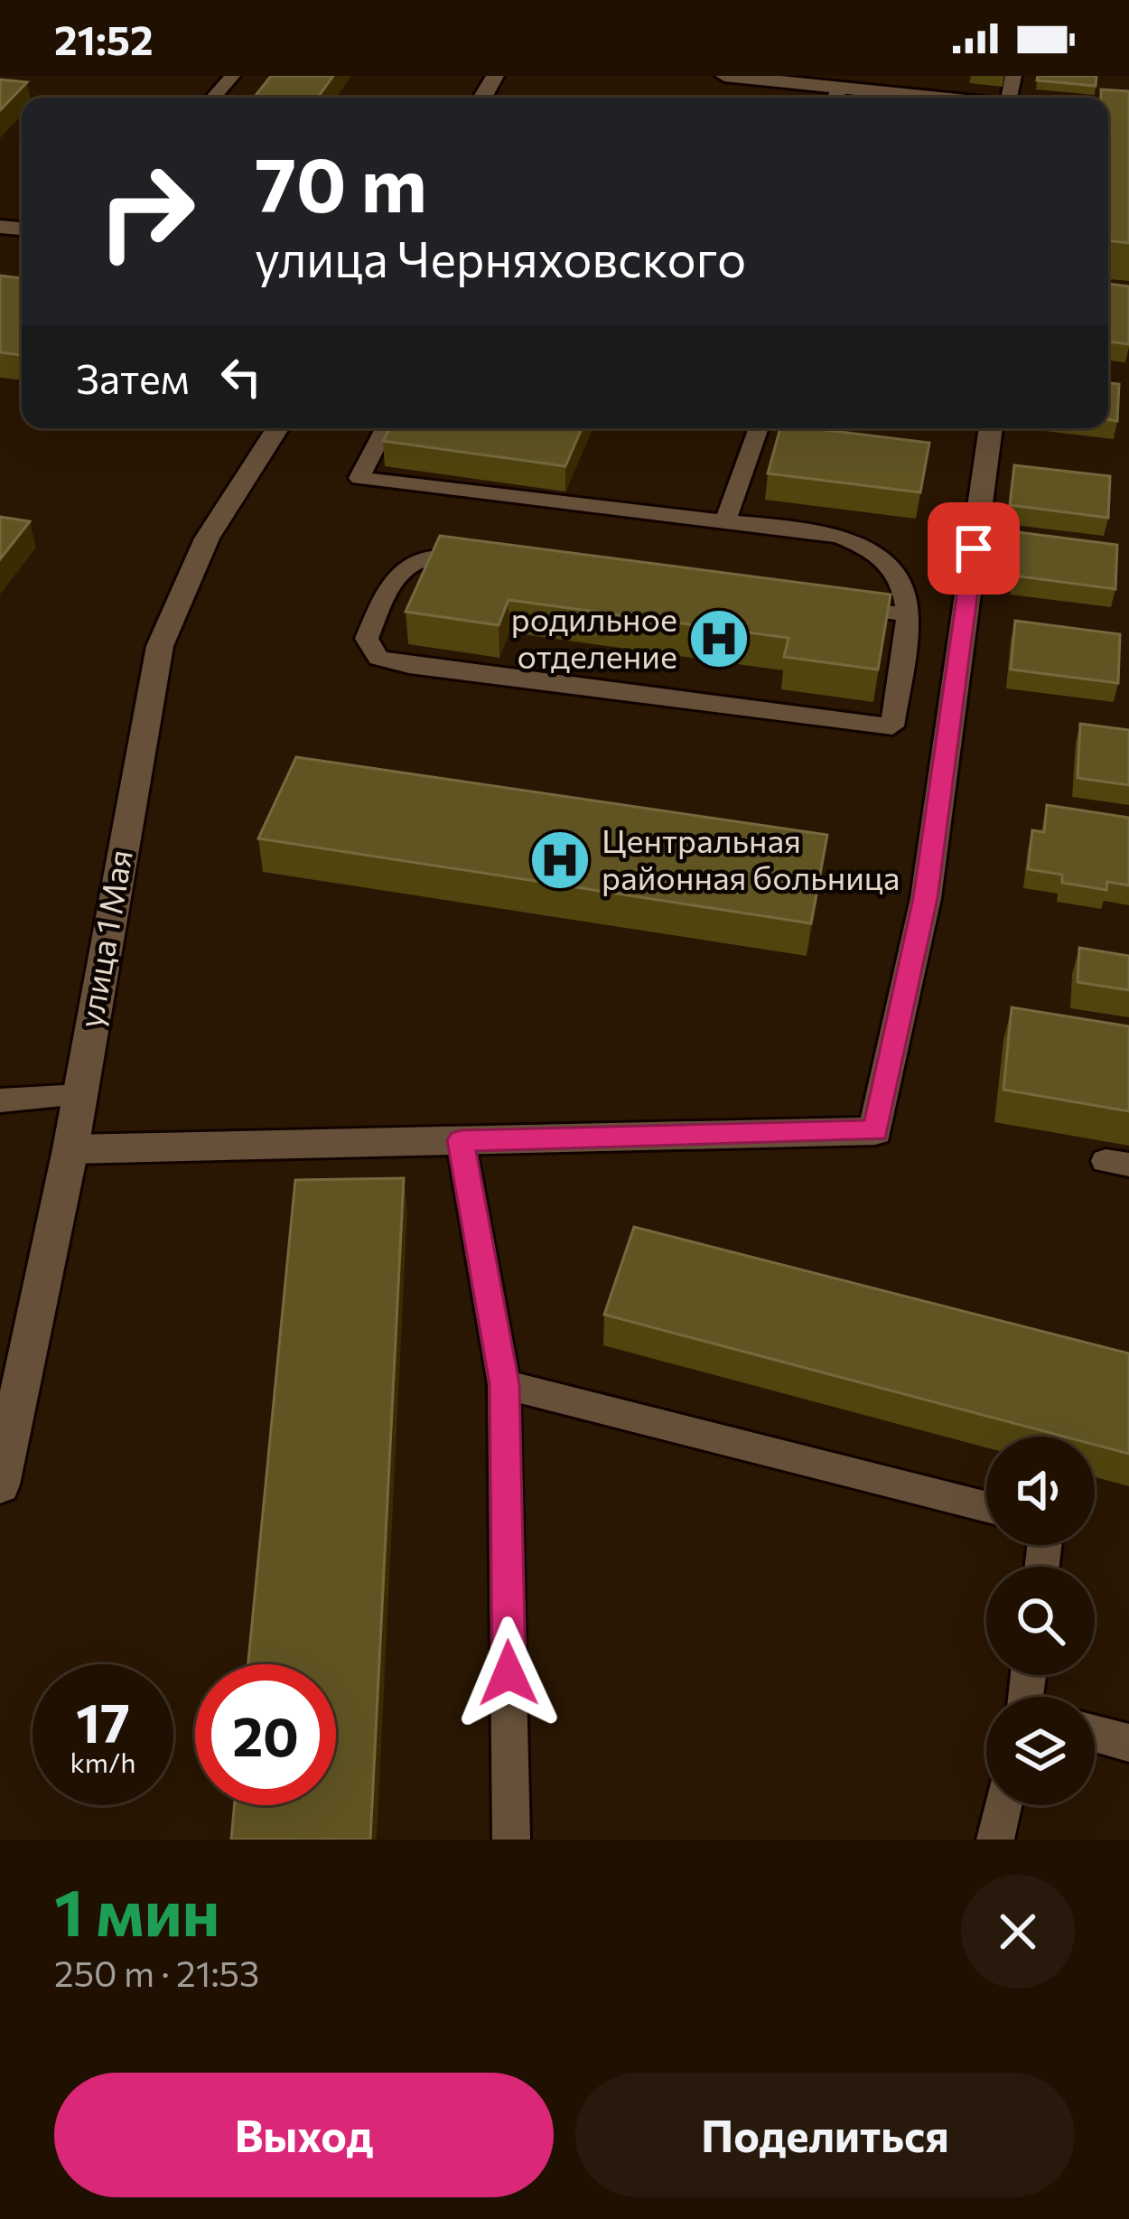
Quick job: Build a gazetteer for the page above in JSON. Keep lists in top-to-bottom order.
{
  "streets": {
    "street": ["улица 1 Мая"]
  },
  "places": {
    "hospital": ["родильное отделение", "Центральная районная больница"]
  },
  "page": {
    "status": "21:52",
    "turn": ["70 m", "улица Черняховского"],
    "then": "Затем",
    "speed": "17 km/h",
    "limit": "20",
    "heading": ["1 мин", "250 m · 21:53"],
    "buttons": ["Выход", "Поделиться"]
  }
}
